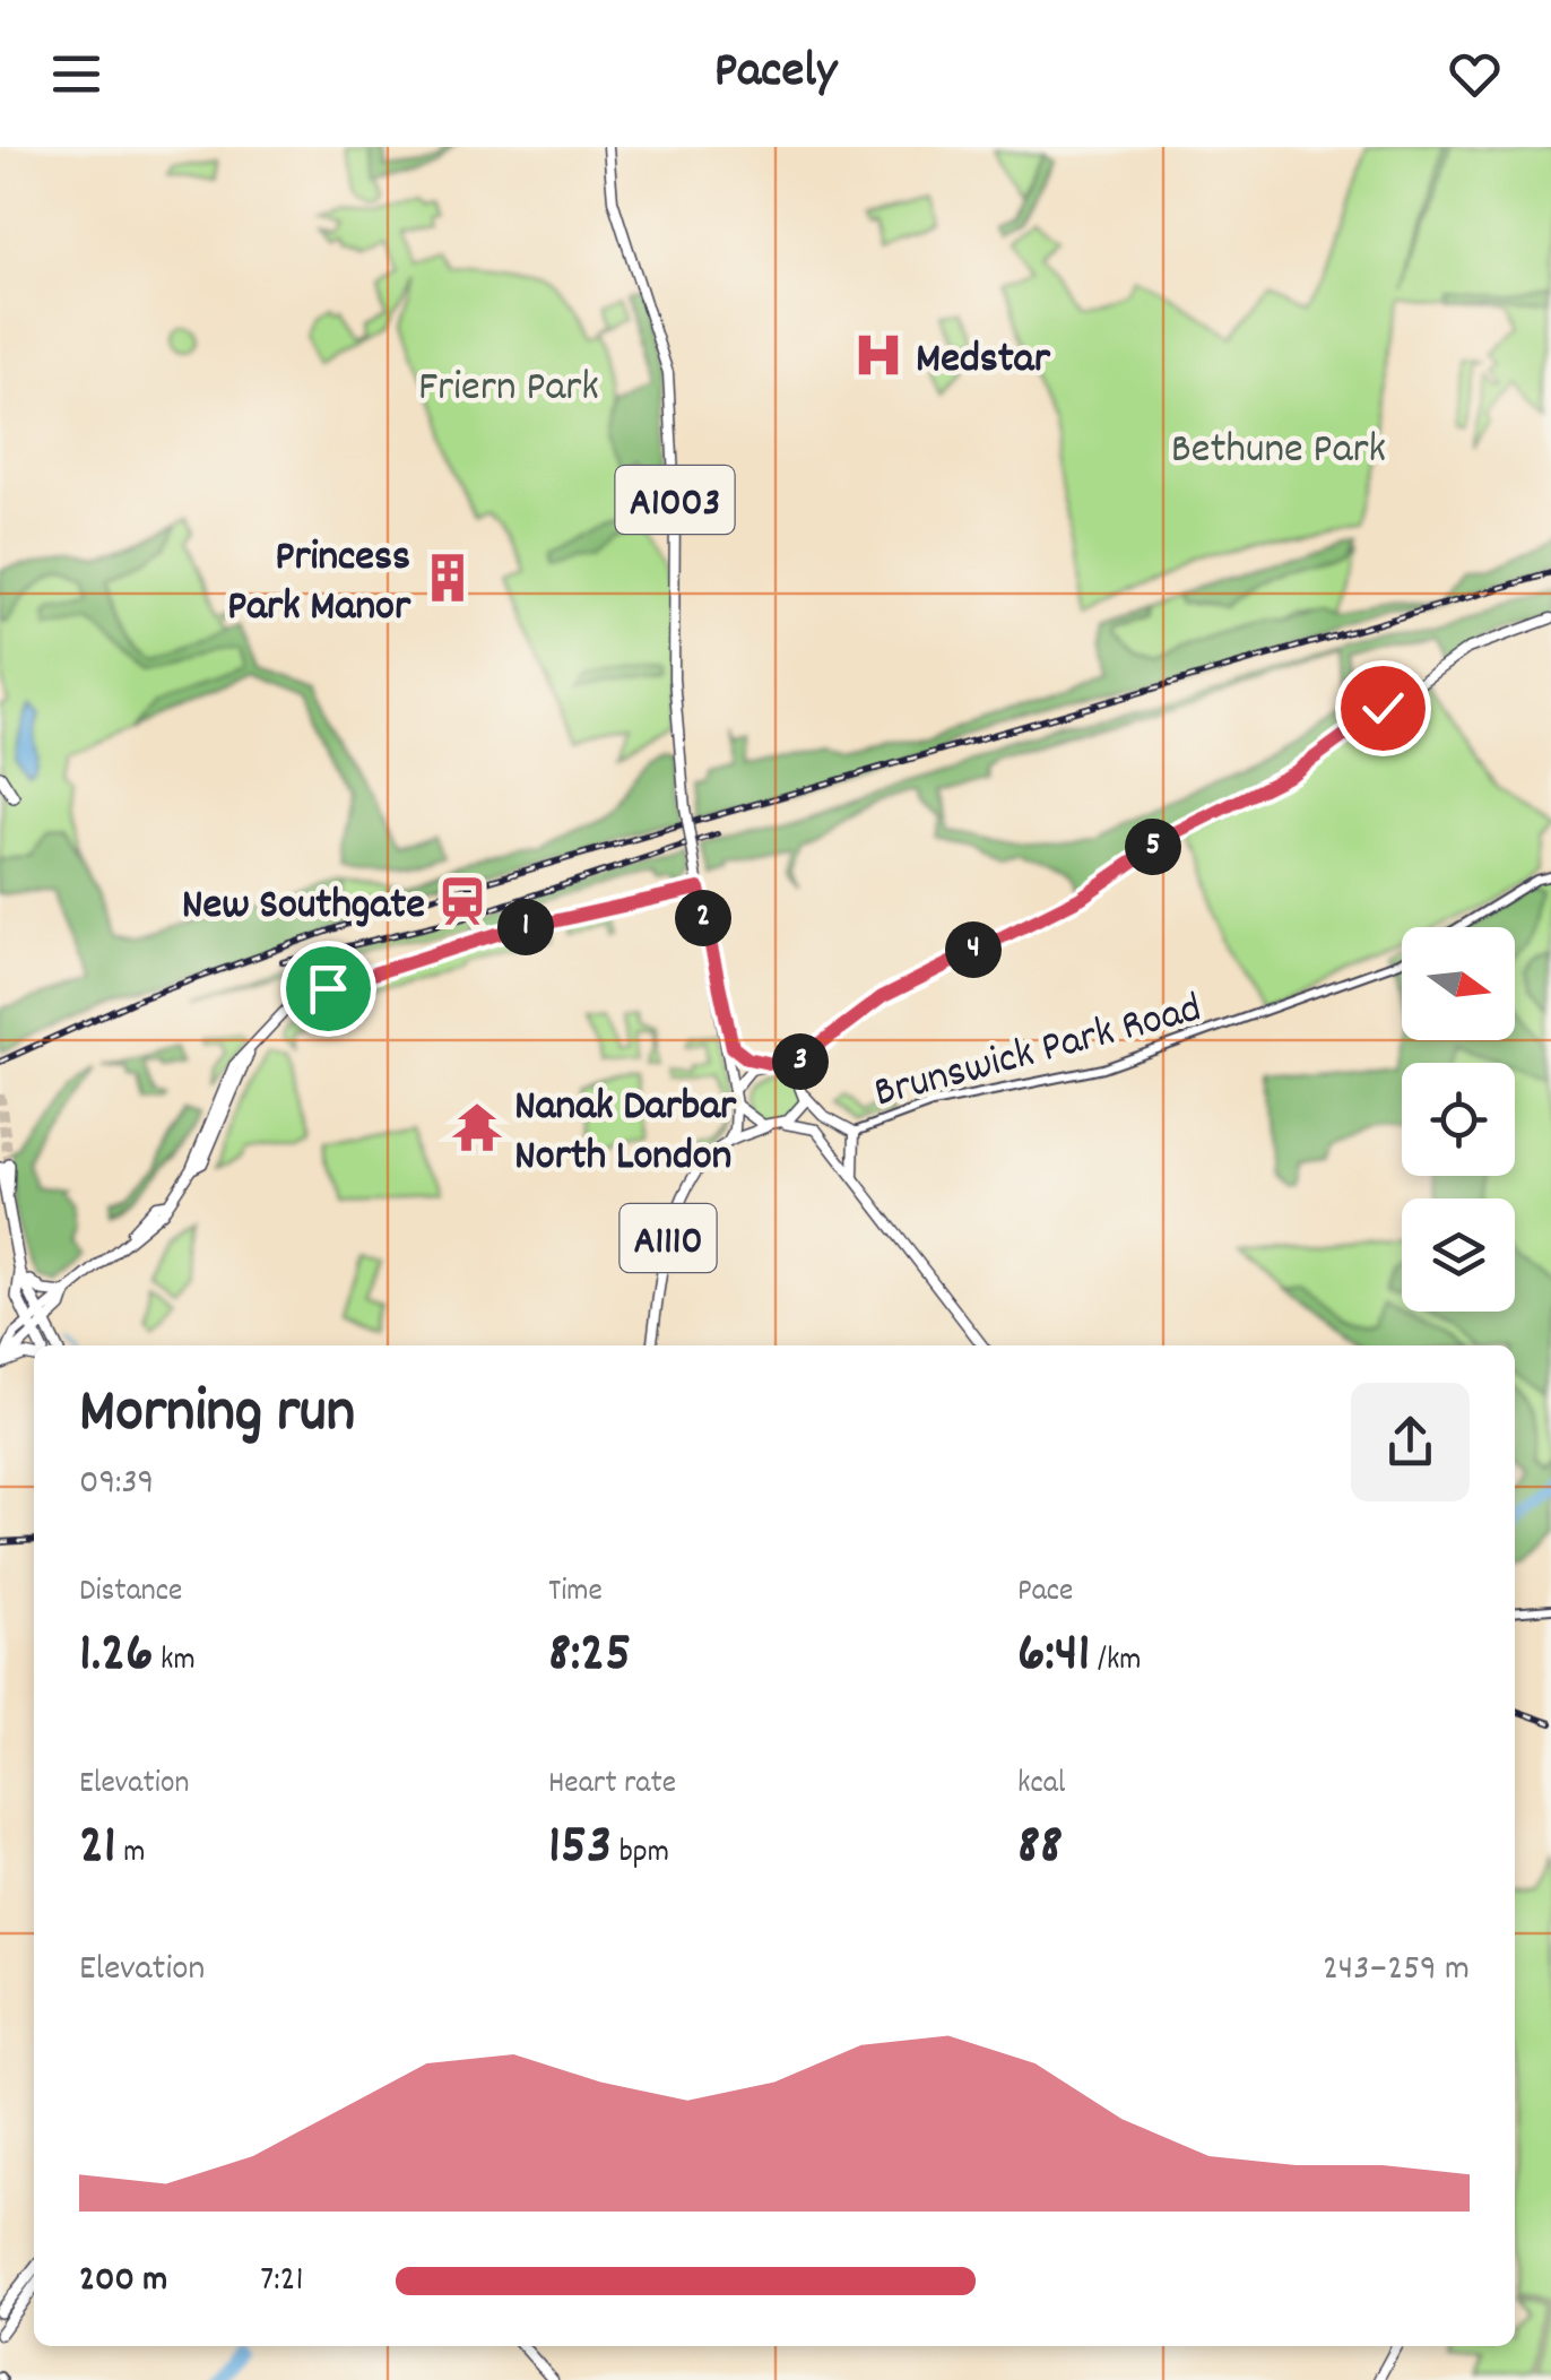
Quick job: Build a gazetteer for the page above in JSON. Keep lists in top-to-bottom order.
{
  "streets": {
    "main road": ["A1003", "Brunswick Park Road", "A1110"]
  },
  "crossings": [
    ["A1003", "Brunswick Park Road"],
    ["A1003", "A1110"],
    ["Brunswick Park Road", "A1110"]
  ],
  "parks": ["Friern Park", "Bethune Park"],
  "places": {
    "hospital": ["Medstar"],
    "building": ["Princess Park Manor"],
    "station": ["New Southgate"],
    "temple": ["Nanak Darbar North London"]
  },
  "north": "right",
  "page": {
    "header": "Pacely",
    "pins": [
      "5",
      "2",
      "1",
      "4",
      "3"
    ],
    "heading": ["Morning run", "09:39"],
    "stats": [
      ["Distance", "1.26 km"],
      ["Time", "8:25"],
      ["Pace", "6:41 /km"],
      ["Elevation", "21 m"],
      ["Heart rate", "153 bpm"],
      ["kcal", "88"]
    ],
    "chart": ["Elevation", "243–259 m"],
    "list": [
      {
        "name": "200 m",
        "note": "7:21"
      }
    ]
  }
}
